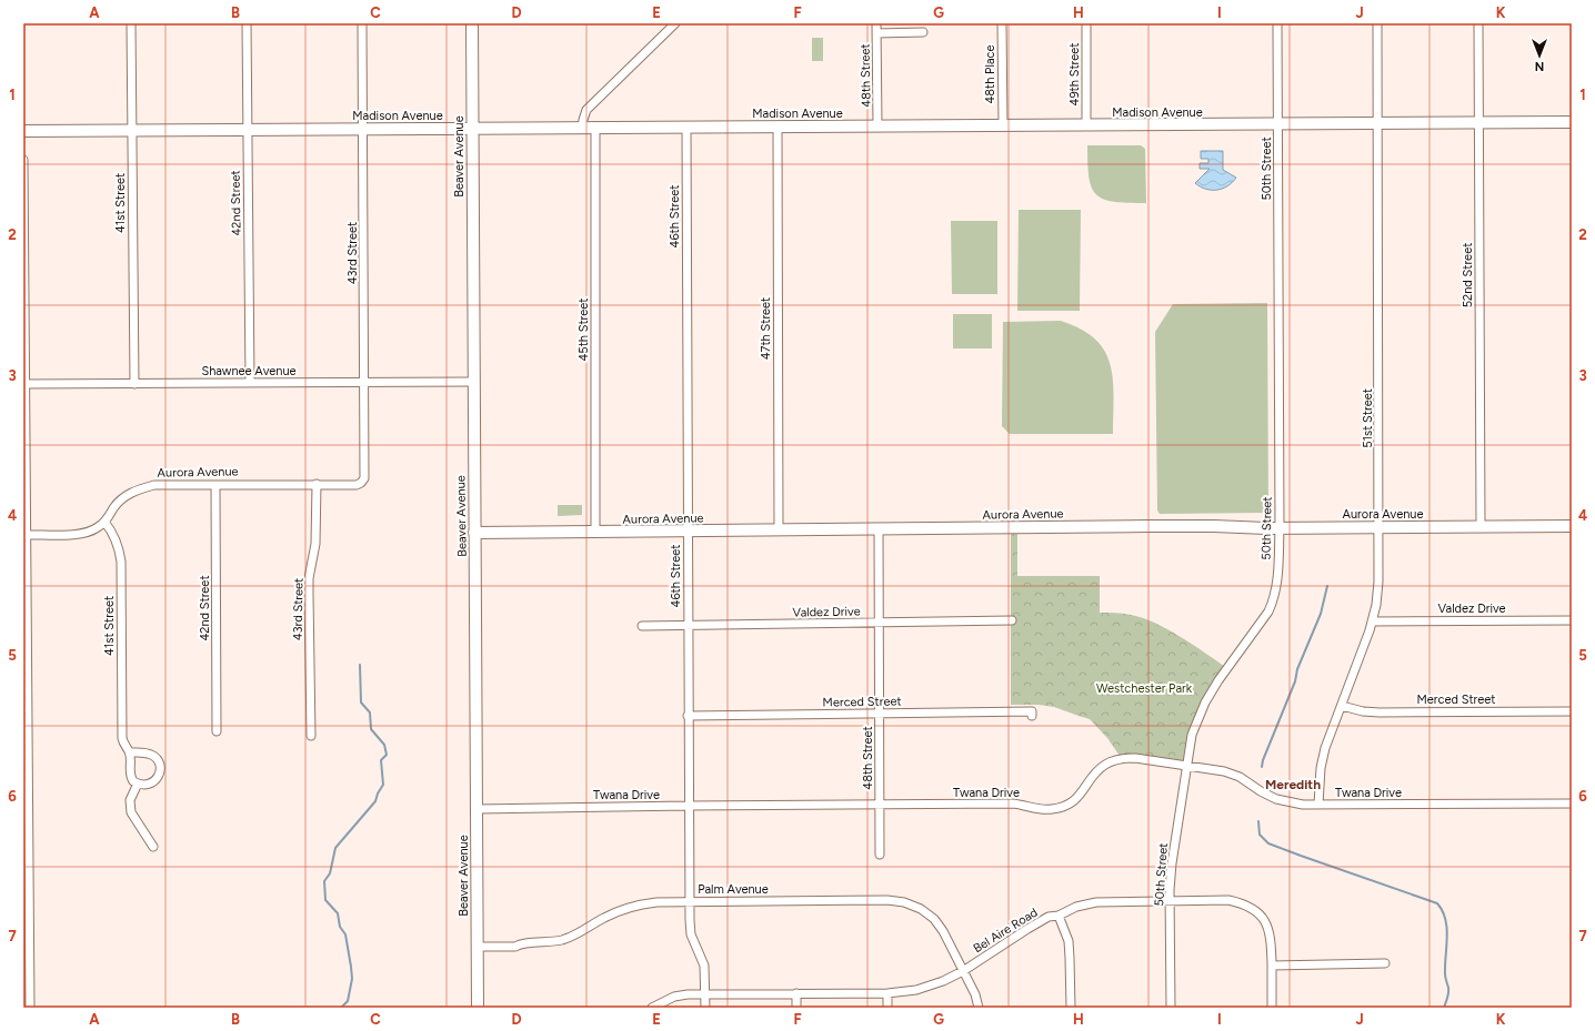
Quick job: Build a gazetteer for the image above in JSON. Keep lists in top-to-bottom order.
{
  "streets": {
    "street": [
      "48th Place",
      "49th Street",
      "48th Street",
      "Madison Avenue",
      "Beaver Avenue",
      "50th Street",
      "41st Street",
      "42nd Street",
      "46th Street",
      "43rd Street",
      "52nd Street",
      "47th Street",
      "45th Street",
      "Shawnee Avenue",
      "51st Street",
      "Aurora Avenue",
      "Valdez Drive",
      "Merced Street",
      "Twana Drive",
      "Palm Avenue",
      "Bel Aire Road"
    ]
  },
  "crossings": [
    ["48th Place", "Madison Avenue"],
    ["49th Street", "Madison Avenue"],
    ["48th Street", "Madison Avenue"],
    ["48th Street", "Aurora Avenue"],
    ["48th Street", "Valdez Drive"],
    ["48th Street", "Merced Street"],
    ["48th Street", "Twana Drive"],
    ["Madison Avenue", "Beaver Avenue"],
    ["Madison Avenue", "50th Street"],
    ["Madison Avenue", "41st Street"],
    ["Madison Avenue", "42nd Street"],
    ["Madison Avenue", "46th Street"],
    ["Madison Avenue", "43rd Street"],
    ["Madison Avenue", "52nd Street"],
    ["Madison Avenue", "47th Street"],
    ["Madison Avenue", "45th Street"],
    ["Madison Avenue", "51st Street"],
    ["Beaver Avenue", "Shawnee Avenue"],
    ["Beaver Avenue", "Aurora Avenue"],
    ["Beaver Avenue", "Twana Drive"],
    ["Beaver Avenue", "Palm Avenue"],
    ["50th Street", "Aurora Avenue"],
    ["50th Street", "Twana Drive"],
    ["50th Street", "Bel Aire Road"],
    ["41st Street", "Shawnee Avenue"],
    ["41st Street", "Aurora Avenue"],
    ["42nd Street", "Shawnee Avenue"],
    ["42nd Street", "Aurora Avenue"],
    ["46th Street", "Aurora Avenue"],
    ["46th Street", "Valdez Drive"],
    ["46th Street", "Merced Street"],
    ["46th Street", "Twana Drive"],
    ["46th Street", "Palm Avenue"],
    ["46th Street", "Bel Aire Road"],
    ["43rd Street", "Shawnee Avenue"],
    ["43rd Street", "Aurora Avenue"],
    ["52nd Street", "Aurora Avenue"],
    ["47th Street", "Aurora Avenue"],
    ["45th Street", "Aurora Avenue"],
    ["51st Street", "Aurora Avenue"],
    ["51st Street", "Valdez Drive"],
    ["51st Street", "Merced Street"],
    ["51st Street", "Twana Drive"],
    ["Palm Avenue", "Bel Aire Road"]
  ],
  "districts": ["Meredith"],
  "parks": ["Westchester Park"],
  "north": "bottom",
  "grid": {
    "columns": [
      "A",
      "B",
      "C",
      "D",
      "E",
      "F",
      "G",
      "H",
      "I",
      "J",
      "K"
    ],
    "rows": [
      "1",
      "2",
      "3",
      "4",
      "5",
      "6",
      "7"
    ]
  }
}
